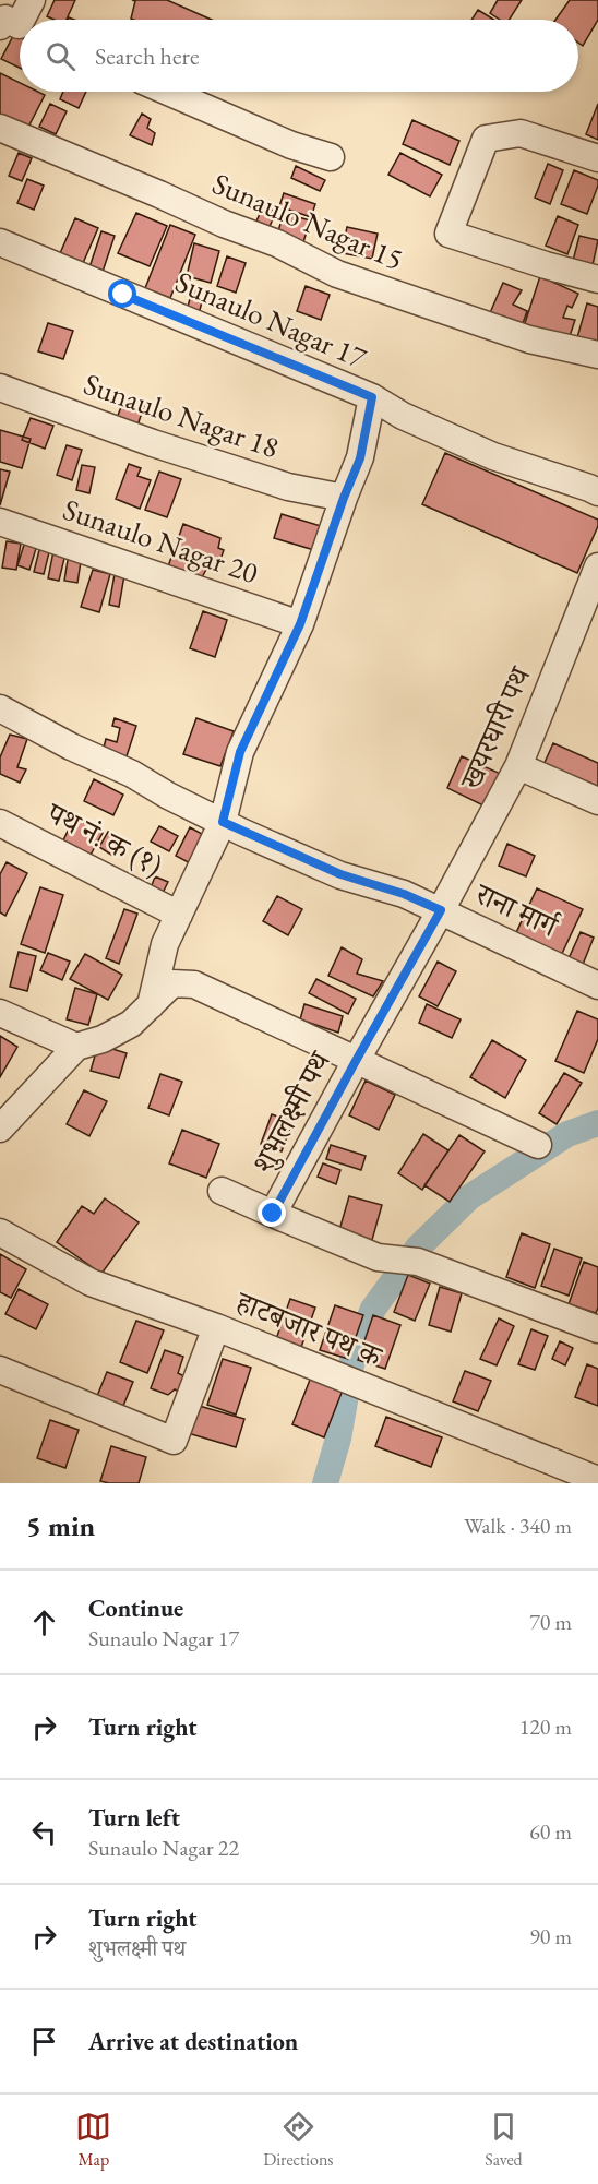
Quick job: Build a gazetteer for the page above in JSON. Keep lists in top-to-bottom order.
{
  "streets": {
    "street": [
      "Sunaulo Nagar 15",
      "Sunaulo Nagar 17",
      "Sunaulo Nagar 18",
      "Sunaulo Nagar 20",
      "खयरघारी पथ",
      "पथ नं. क (१)",
      "राना मार्ग",
      "शुभलक्ष्मी पथ",
      "हाटबजार पथ क"
    ]
  },
  "crossings": [
    ["खयरघारी पथ", "राना मार्ग"],
    ["खयरघारी पथ", "शुभलक्ष्मी पथ"],
    ["राना मार्ग", "शुभलक्ष्मी पथ"]
  ],
  "page": {
    "search": "Search here",
    "heading": ["5 min", "Walk · 340 m"],
    "list": [
      ["Continue", "Sunaulo Nagar 17", "70 m"],
      ["Turn right", "120 m"],
      ["Turn left", "Sunaulo Nagar 22", "60 m"],
      ["Turn right", "शुभलक्ष्मी पथ", "90 m"],
      "Arrive at destination"
    ],
    "nav": ["Map", "Directions", "Saved"]
  }
}
